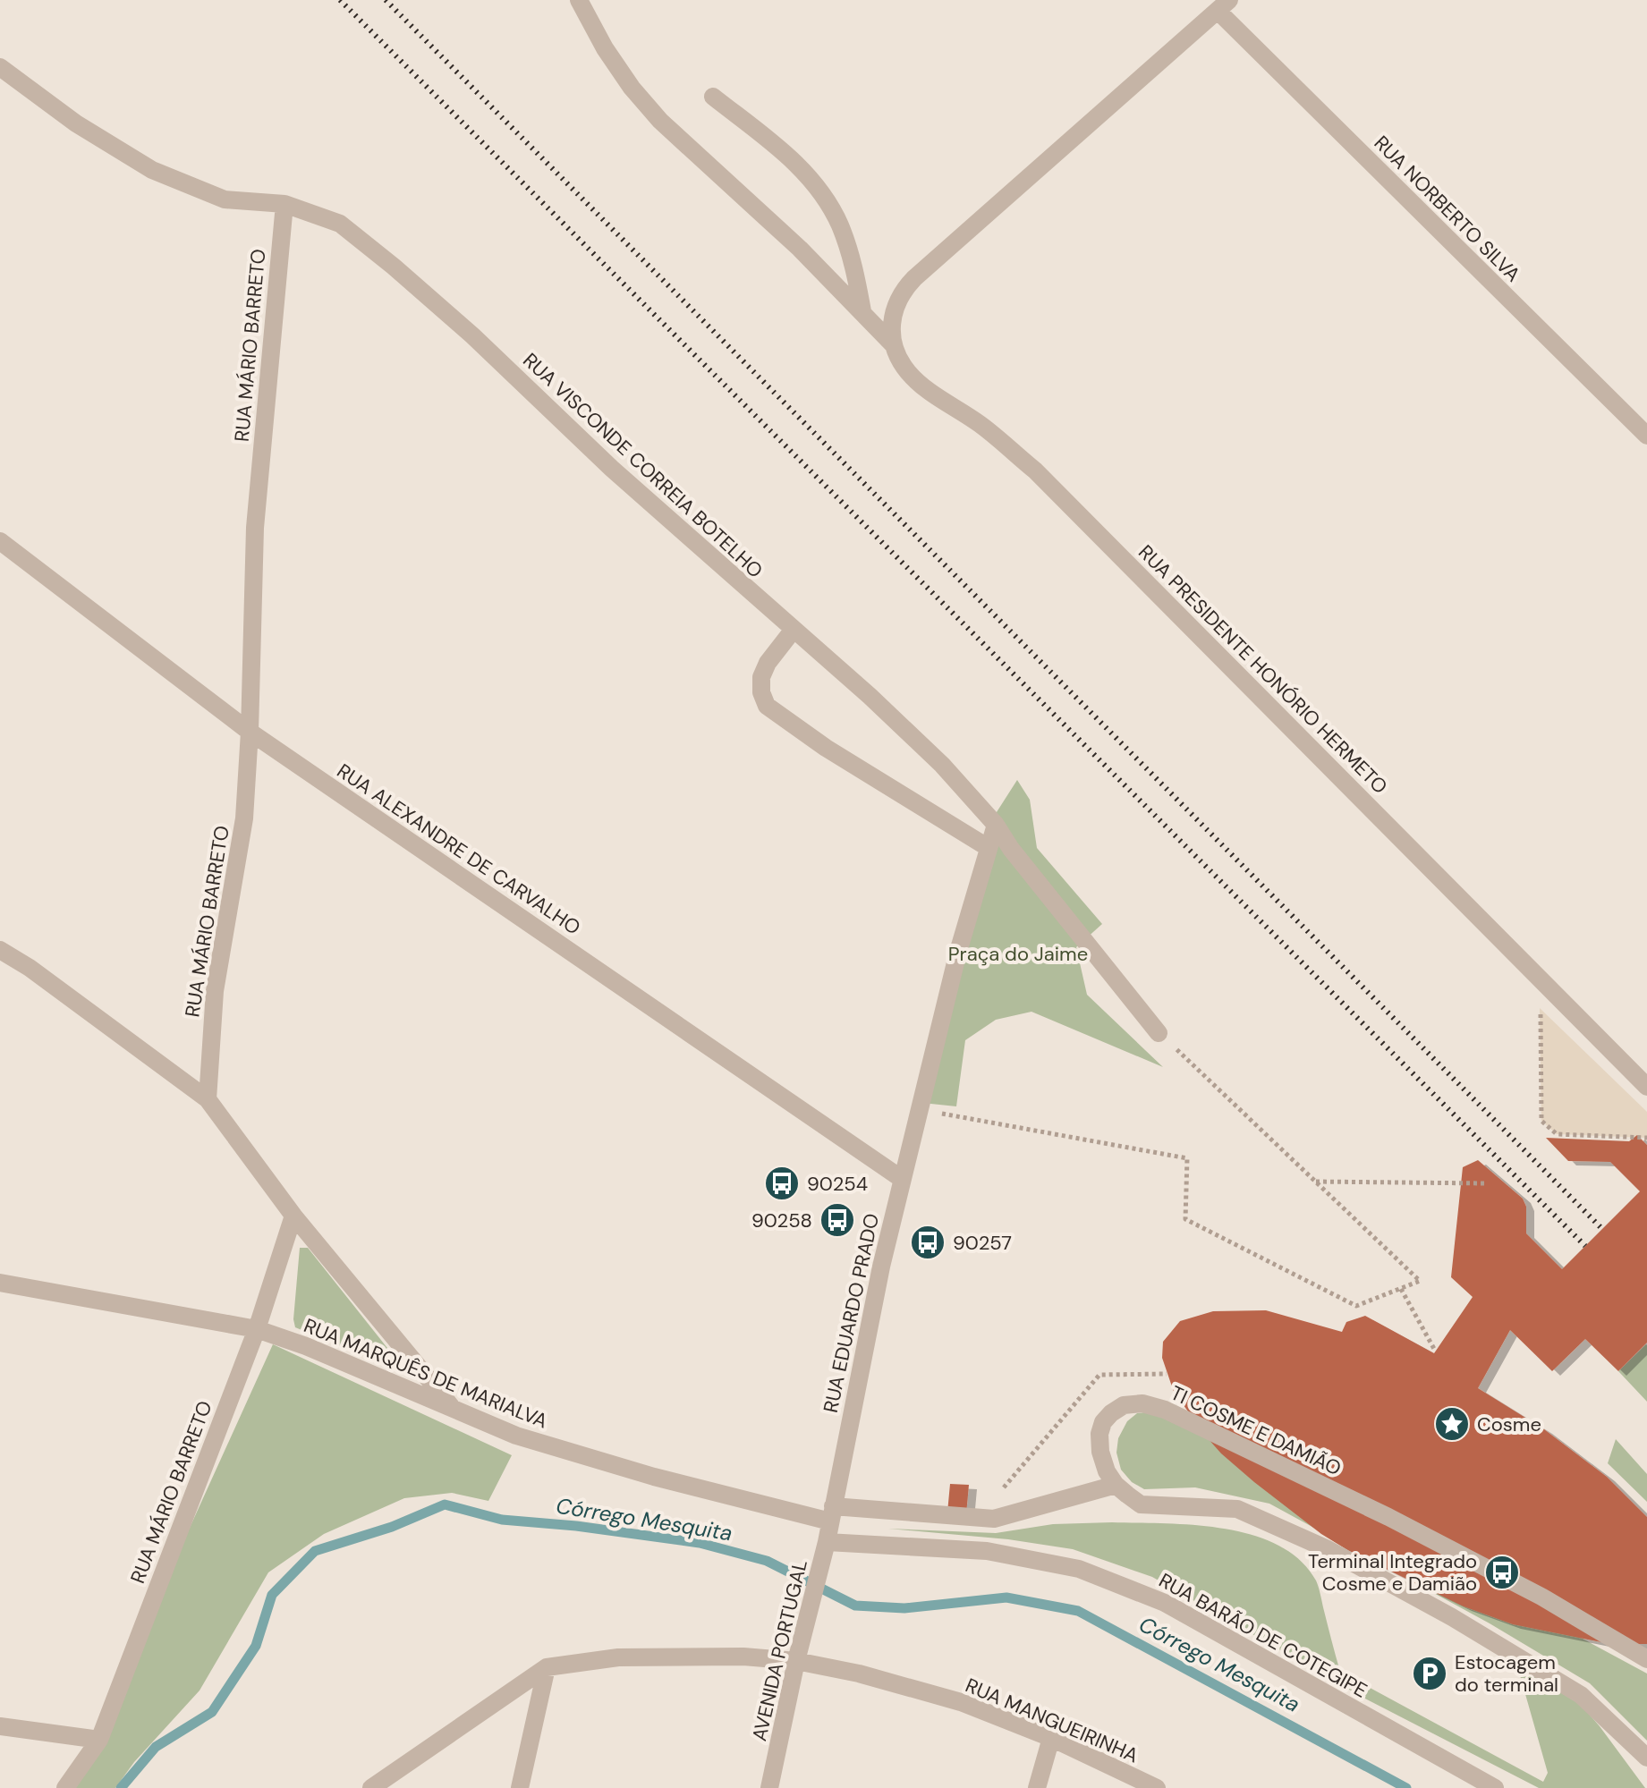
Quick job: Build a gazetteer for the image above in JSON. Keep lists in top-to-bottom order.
{
  "streets": {
    "street": [
      "RUA NORBERTO SILVA",
      "RUA MÁRIO BARRETO",
      "RUA VISCONDE CORREIA BOTELHO",
      "RUA PRESIDENTE HONÓRIO HERMETO",
      "RUA ALEXANDRE DE CARVALHO",
      "RUA EDUARDO PRADO",
      "RUA MARQUÊS DE MARIALVA",
      "TI COSME E DAMIÃO",
      "RUA BARÃO DE COTEGIPE",
      "AVENIDA PORTUGAL",
      "RUA MANGUEIRINHA"
    ]
  },
  "crossings": [
    ["RUA MÁRIO BARRETO", "RUA VISCONDE CORREIA BOTELHO"],
    ["RUA MÁRIO BARRETO", "RUA ALEXANDRE DE CARVALHO"],
    ["RUA MÁRIO BARRETO", "RUA MARQUÊS DE MARIALVA"],
    ["RUA VISCONDE CORREIA BOTELHO", "RUA EDUARDO PRADO"],
    ["RUA ALEXANDRE DE CARVALHO", "RUA EDUARDO PRADO"],
    ["RUA EDUARDO PRADO", "RUA MARQUÊS DE MARIALVA"],
    ["RUA EDUARDO PRADO", "AVENIDA PORTUGAL"],
    ["RUA MARQUÊS DE MARIALVA", "TI COSME E DAMIÃO"],
    ["RUA MARQUÊS DE MARIALVA", "AVENIDA PORTUGAL"],
    ["RUA BARÃO DE COTEGIPE", "AVENIDA PORTUGAL"],
    ["AVENIDA PORTUGAL", "RUA MANGUEIRINHA"]
  ],
  "water": ["Córrego Mesquita"],
  "parks": ["Praça do Jaime"],
  "places": {
    "bus stop": [
      "90254",
      "90258",
      "90257",
      "Terminal Integrado Cosme e Damião"
    ],
    "place": ["Cosme"],
    "parking": ["Estocagem do terminal"]
  }
}
